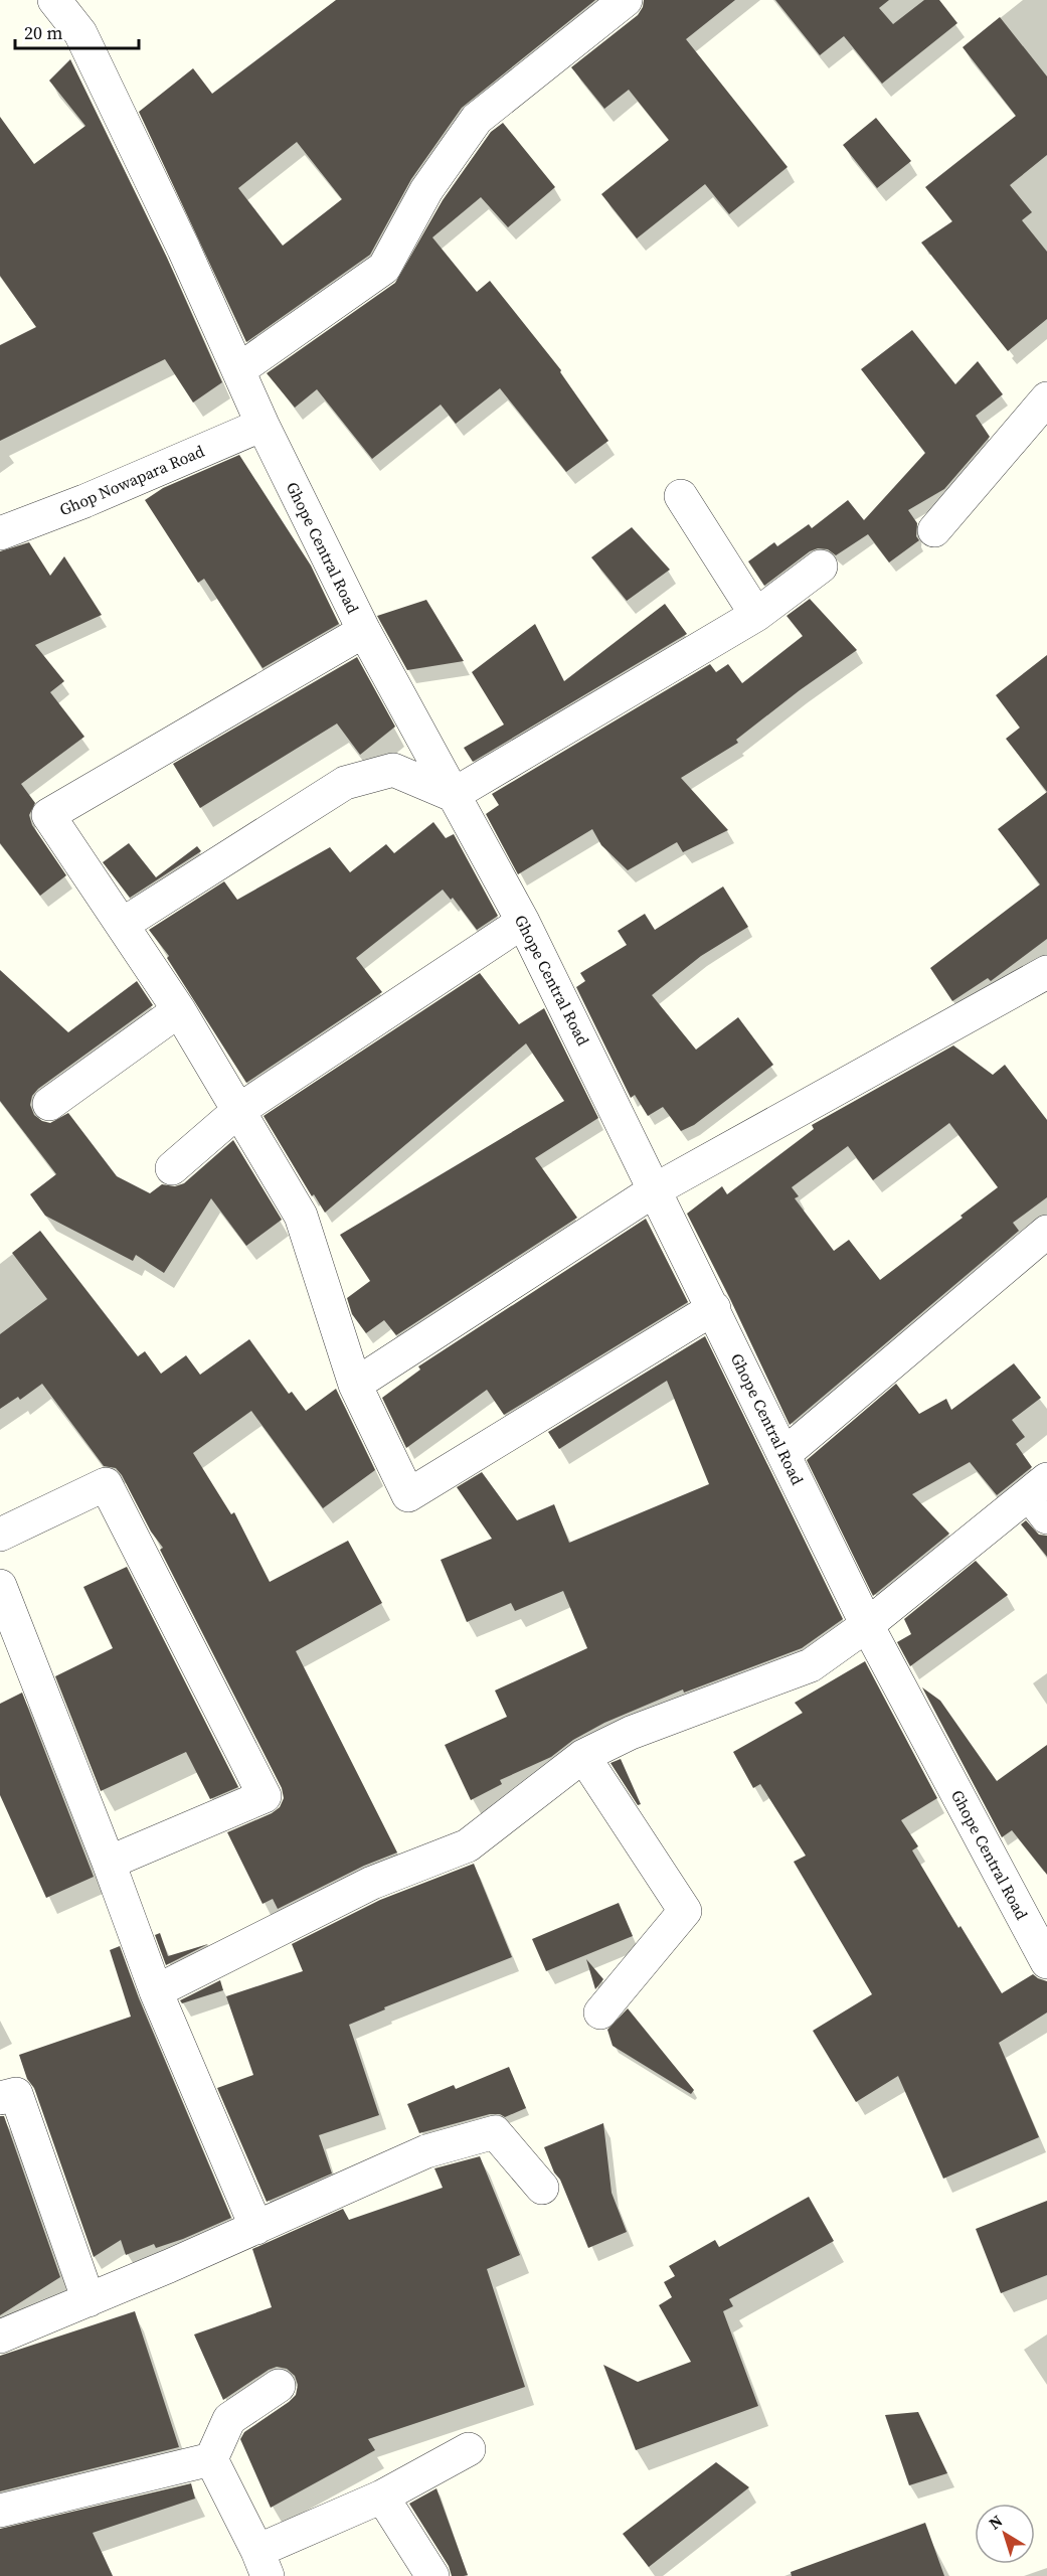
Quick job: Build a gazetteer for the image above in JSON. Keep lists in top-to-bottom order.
{
  "streets": {
    "street": ["Ghop Nowapara Road", "Ghope Central Road"]
  },
  "crossings": [
    ["Ghop Nowapara Road", "Ghope Central Road"]
  ],
  "scale_bar": "20 m",
  "north": "top left"
}
